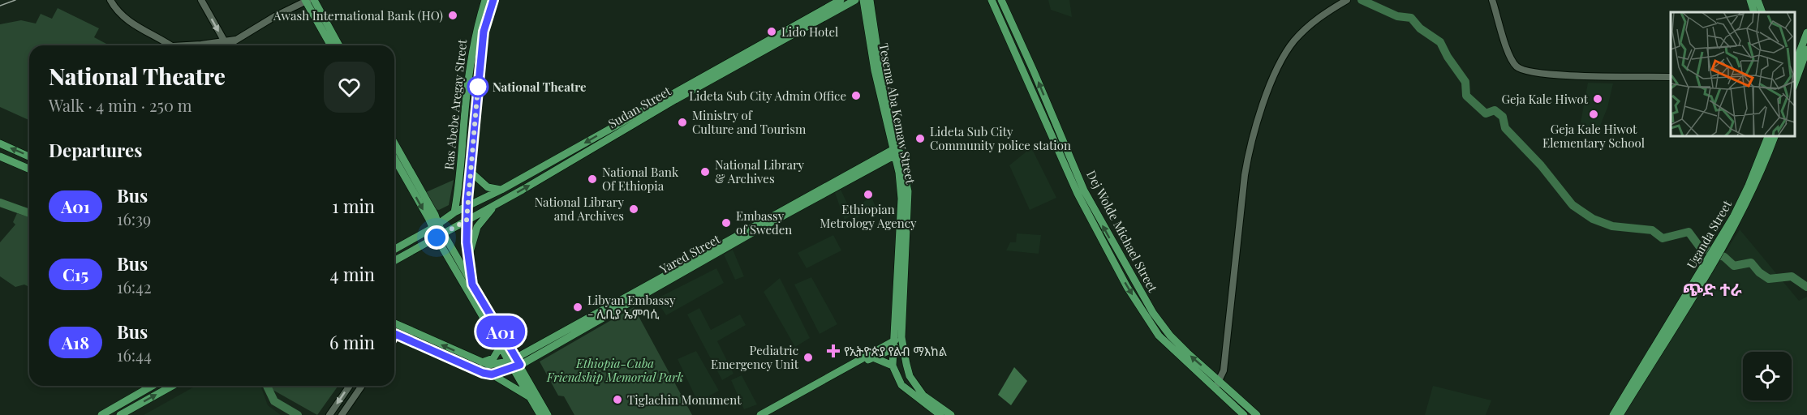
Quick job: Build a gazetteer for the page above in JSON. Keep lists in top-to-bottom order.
{
  "streets": {
    "main road": [
      "Ras Abebe Aregay Street",
      "Sudan Street",
      "Tesema Aba Kemaw Street",
      "Dej Wolde Michael Street",
      "Uganda Street",
      "Yared Street"
    ]
  },
  "crossings": [
    ["Ras Abebe Aregay Street", "Sudan Street"],
    ["Tesema Aba Kemaw Street", "Yared Street"]
  ],
  "districts": ["ጭድ ተራ"],
  "parks": ["Ethiopia-Cuba Friendship Memorial Park"],
  "places": {
    "other": [
      "Awash International Bank (HO)",
      "Lido Hotel",
      "National Theatre",
      "Lideta Sub City Admin Office",
      "Geja Kale Hiwot",
      "Geja Kale Hiwot Elementary School",
      "Ministry of Culture and Tourism",
      "Lideta Sub City Community police station",
      "National Library & Archives",
      "National Bank Of Ethiopia",
      "Ethiopian Metrology Agency",
      "National Library and Archives",
      "Embassy of Sweden",
      "Libyan Embassy - ሊቢያ ኤምባሲ",
      "Pediatric Emergency Unit",
      "Tiglachin Monument"
    ],
    "health": ["የኢትዮጵያ የልብ ማእከል"]
  },
  "lines": ["bus line A01"],
  "page": {
    "on_map": "A01",
    "heading": [
      ["National Theatre", "Walk · 4 min · 250 m"],
      "Departures"
    ],
    "list": [
      {
        "mark": "A01",
        "name": "Bus",
        "note": "16:39",
        "value": "1 min"
      },
      {
        "mark": "C15",
        "name": "Bus",
        "note": "16:42",
        "value": "4 min"
      },
      {
        "mark": "A18",
        "name": "Bus",
        "note": "16:44",
        "value": "6 min"
      }
    ]
  }
}
